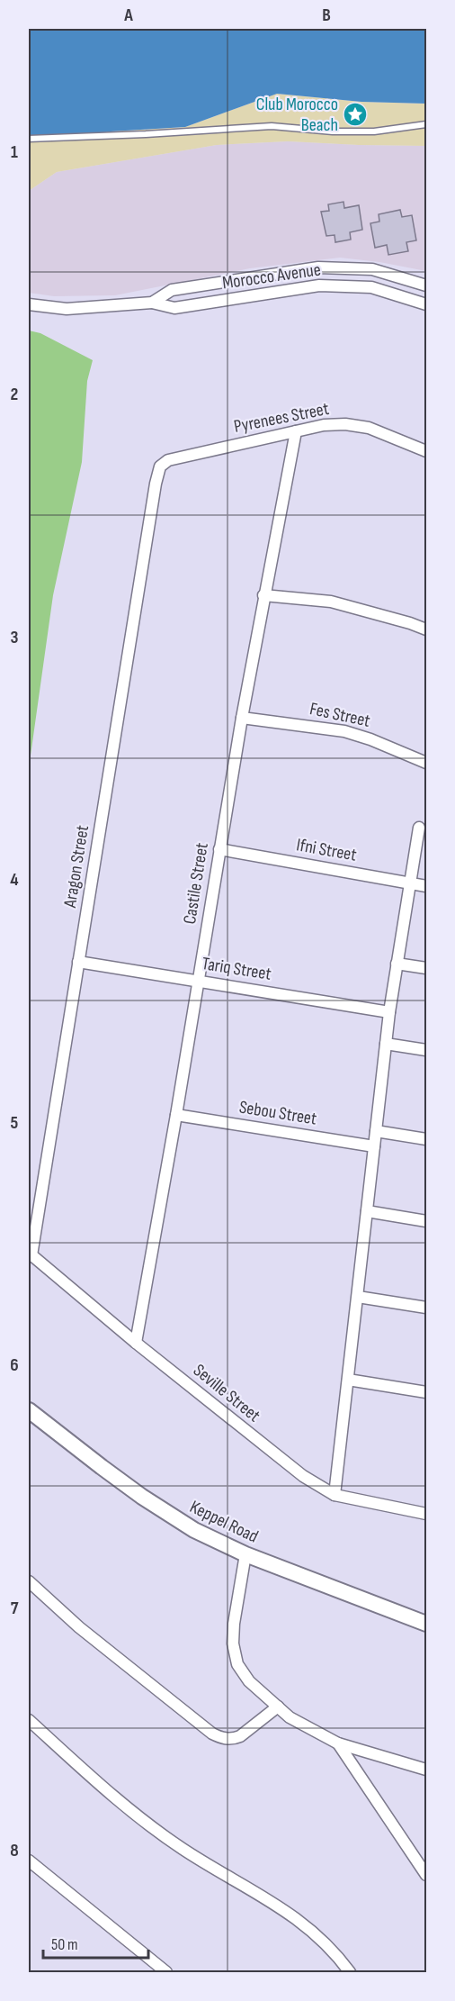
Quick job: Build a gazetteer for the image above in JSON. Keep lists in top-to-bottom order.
{
  "streets": {
    "street": [
      "Morocco Avenue",
      "Pyrenees Street",
      "Fes Street",
      "Ifni Street",
      "Aragon Street",
      "Castile Street",
      "Tariq Street",
      "Sebou Street",
      "Seville Street",
      "Keppel Road"
    ]
  },
  "crossings": [
    ["Pyrenees Street", "Aragon Street"],
    ["Pyrenees Street", "Castile Street"],
    ["Fes Street", "Castile Street"],
    ["Ifni Street", "Castile Street"],
    ["Aragon Street", "Tariq Street"],
    ["Aragon Street", "Seville Street"],
    ["Castile Street", "Tariq Street"],
    ["Castile Street", "Sebou Street"],
    ["Castile Street", "Seville Street"]
  ],
  "places": {
    "place": ["Club Morocco Beach"]
  },
  "scale_bar": "50 m",
  "grid": {
    "columns": ["A", "B"],
    "rows": [
      "1",
      "2",
      "3",
      "4",
      "5",
      "6",
      "7",
      "8"
    ]
  }
}
